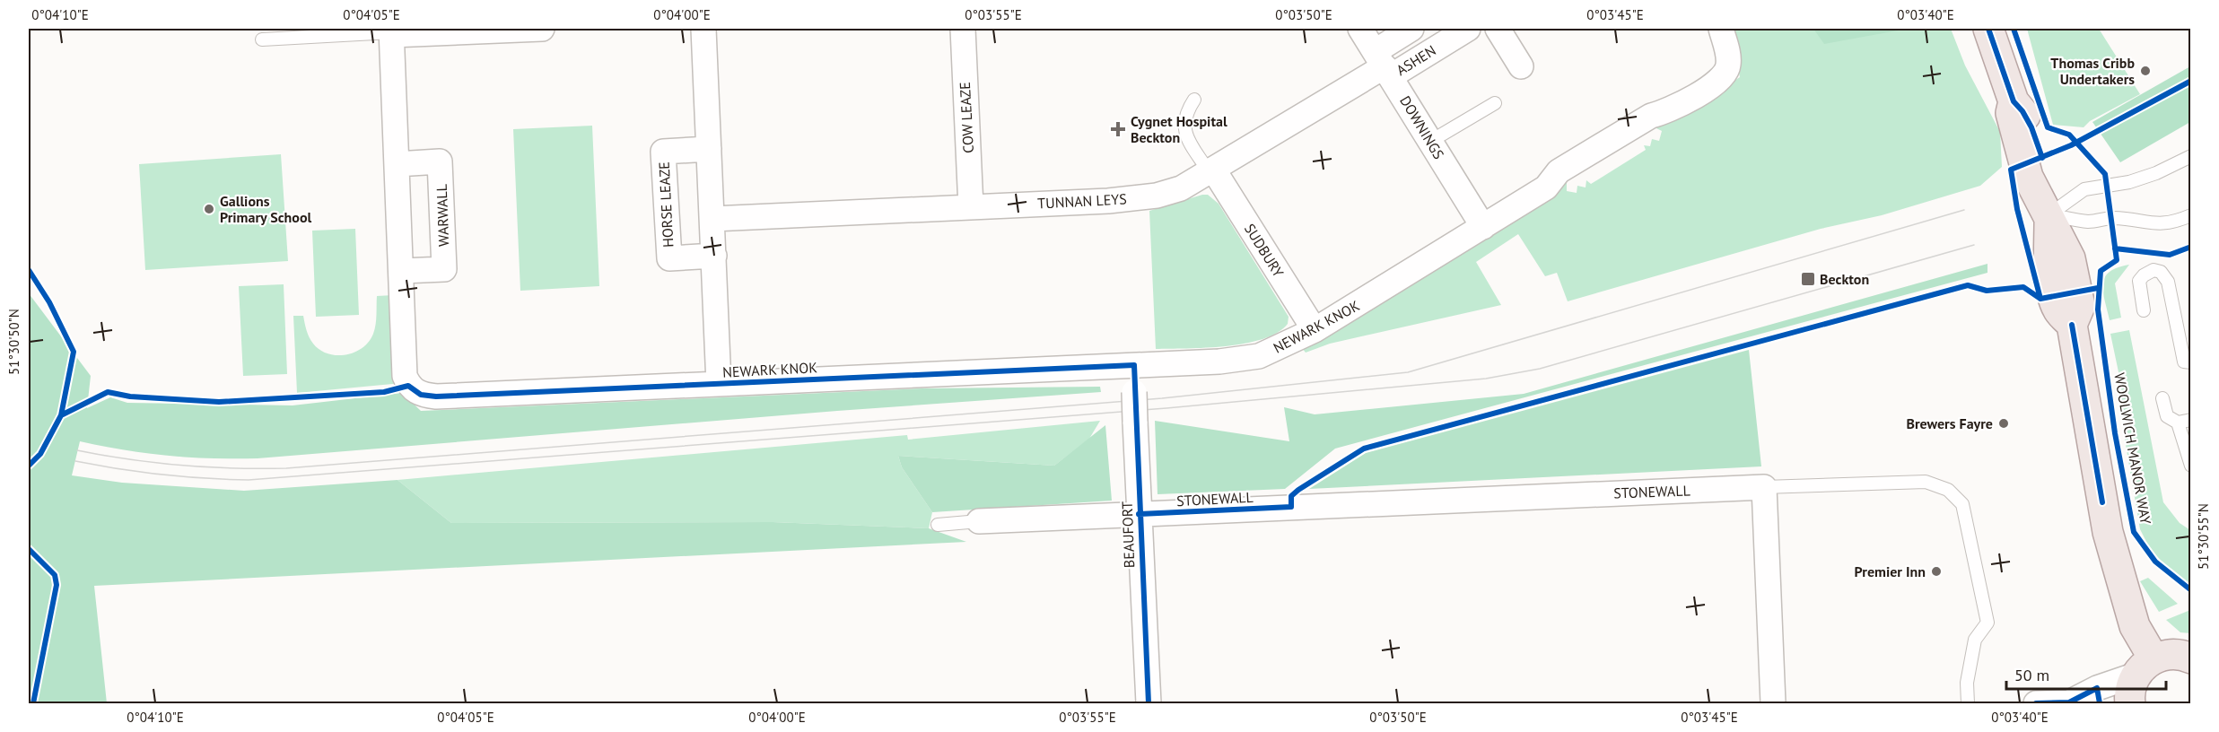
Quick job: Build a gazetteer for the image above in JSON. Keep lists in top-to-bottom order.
{
  "streets": {
    "street": [
      "ASHEN",
      "COW LEAZE",
      "DOWNINGS",
      "TUNNAN LEYS",
      "HORSE LEAZE",
      "WARWALL",
      "SUDBURY",
      "NEWARK KNOK",
      "STONEWALL",
      "BEAUFORT"
    ],
    "cycle path": ["WOOLWICH MANOR WAY"]
  },
  "crossings": [
    ["ASHEN", "DOWNINGS"],
    ["ASHEN", "TUNNAN LEYS"],
    ["COW LEAZE", "TUNNAN LEYS"],
    ["DOWNINGS", "TUNNAN LEYS"],
    ["DOWNINGS", "NEWARK KNOK"],
    ["TUNNAN LEYS", "SUDBURY"],
    ["WARWALL", "NEWARK KNOK"],
    ["SUDBURY", "NEWARK KNOK"],
    ["NEWARK KNOK", "BEAUFORT"],
    ["STONEWALL", "BEAUFORT"]
  ],
  "places": {
    "other": [
      "Thomas Cribb Undertakers",
      "Gallions Primary School",
      "Brewers Fayre",
      "Premier Inn"
    ],
    "health": ["Cygnet Hospital Beckton"],
    "transit": ["Beckton"]
  },
  "scale_bar": "50 m",
  "coordinates": [
    "0°04'10\"E",
    "0°04'05\"E",
    "0°04'00\"E",
    "0°03'55\"E",
    "0°03'50\"E",
    "0°03'45\"E",
    "0°03'40\"E",
    "51°30'50\"N",
    "51°30'55\"N"
  ]
}
